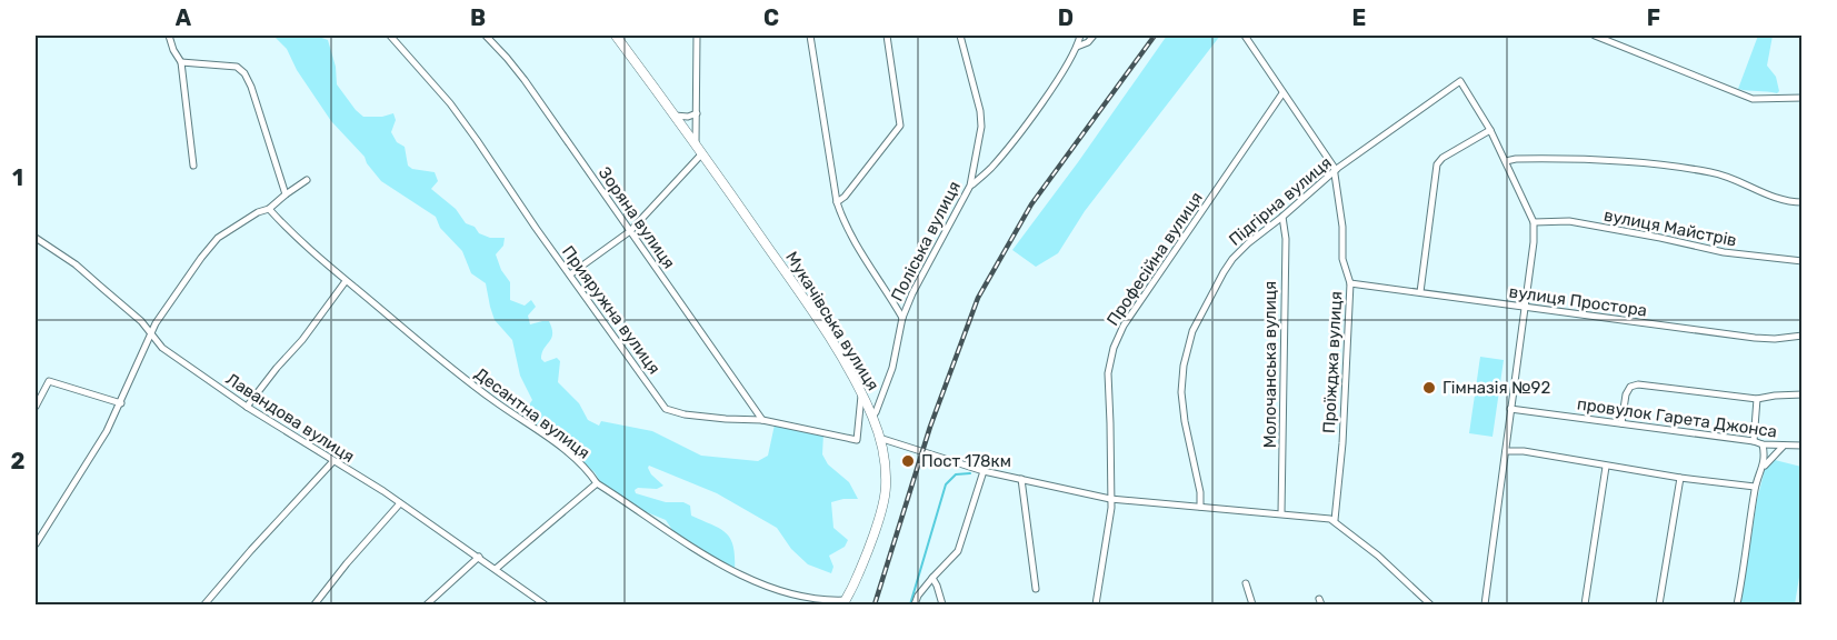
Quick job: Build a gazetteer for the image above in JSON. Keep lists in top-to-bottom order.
{
  "streets": {
    "street": [
      "Підгірна вулиця",
      "Зоряна вулиця",
      "вулиця Майстрів",
      "Поліська вулиця",
      "Професійна вулиця",
      "вулиця Простора",
      "Прияружна вулиця",
      "Мукачівська вулиця",
      "Проїжджа вулиця",
      "Молочанська вулиця",
      "Десантна вулиця",
      "Лавандова вулиця",
      "провулок Гарета Джонса"
    ]
  },
  "crossings": [
    ["Підгірна вулиця", "Проїжджа вулиця"],
    ["Підгірна вулиця", "Молочанська вулиця"],
    ["Зоряна вулиця", "Прияружна вулиця"],
    ["Поліська вулиця", "Мукачівська вулиця"],
    ["Професійна вулиця", "Проїжджа вулиця"],
    ["вулиця Простора", "Проїжджа вулиця"],
    ["Прияружна вулиця", "Мукачівська вулиця"],
    ["Мукачівська вулиця", "Десантна вулиця"]
  ],
  "places": ["Гімназія №92", "Пост 178км"],
  "grid": {
    "columns": [
      "A",
      "B",
      "C",
      "D",
      "E",
      "F"
    ],
    "rows": ["1", "2"]
  }
}
